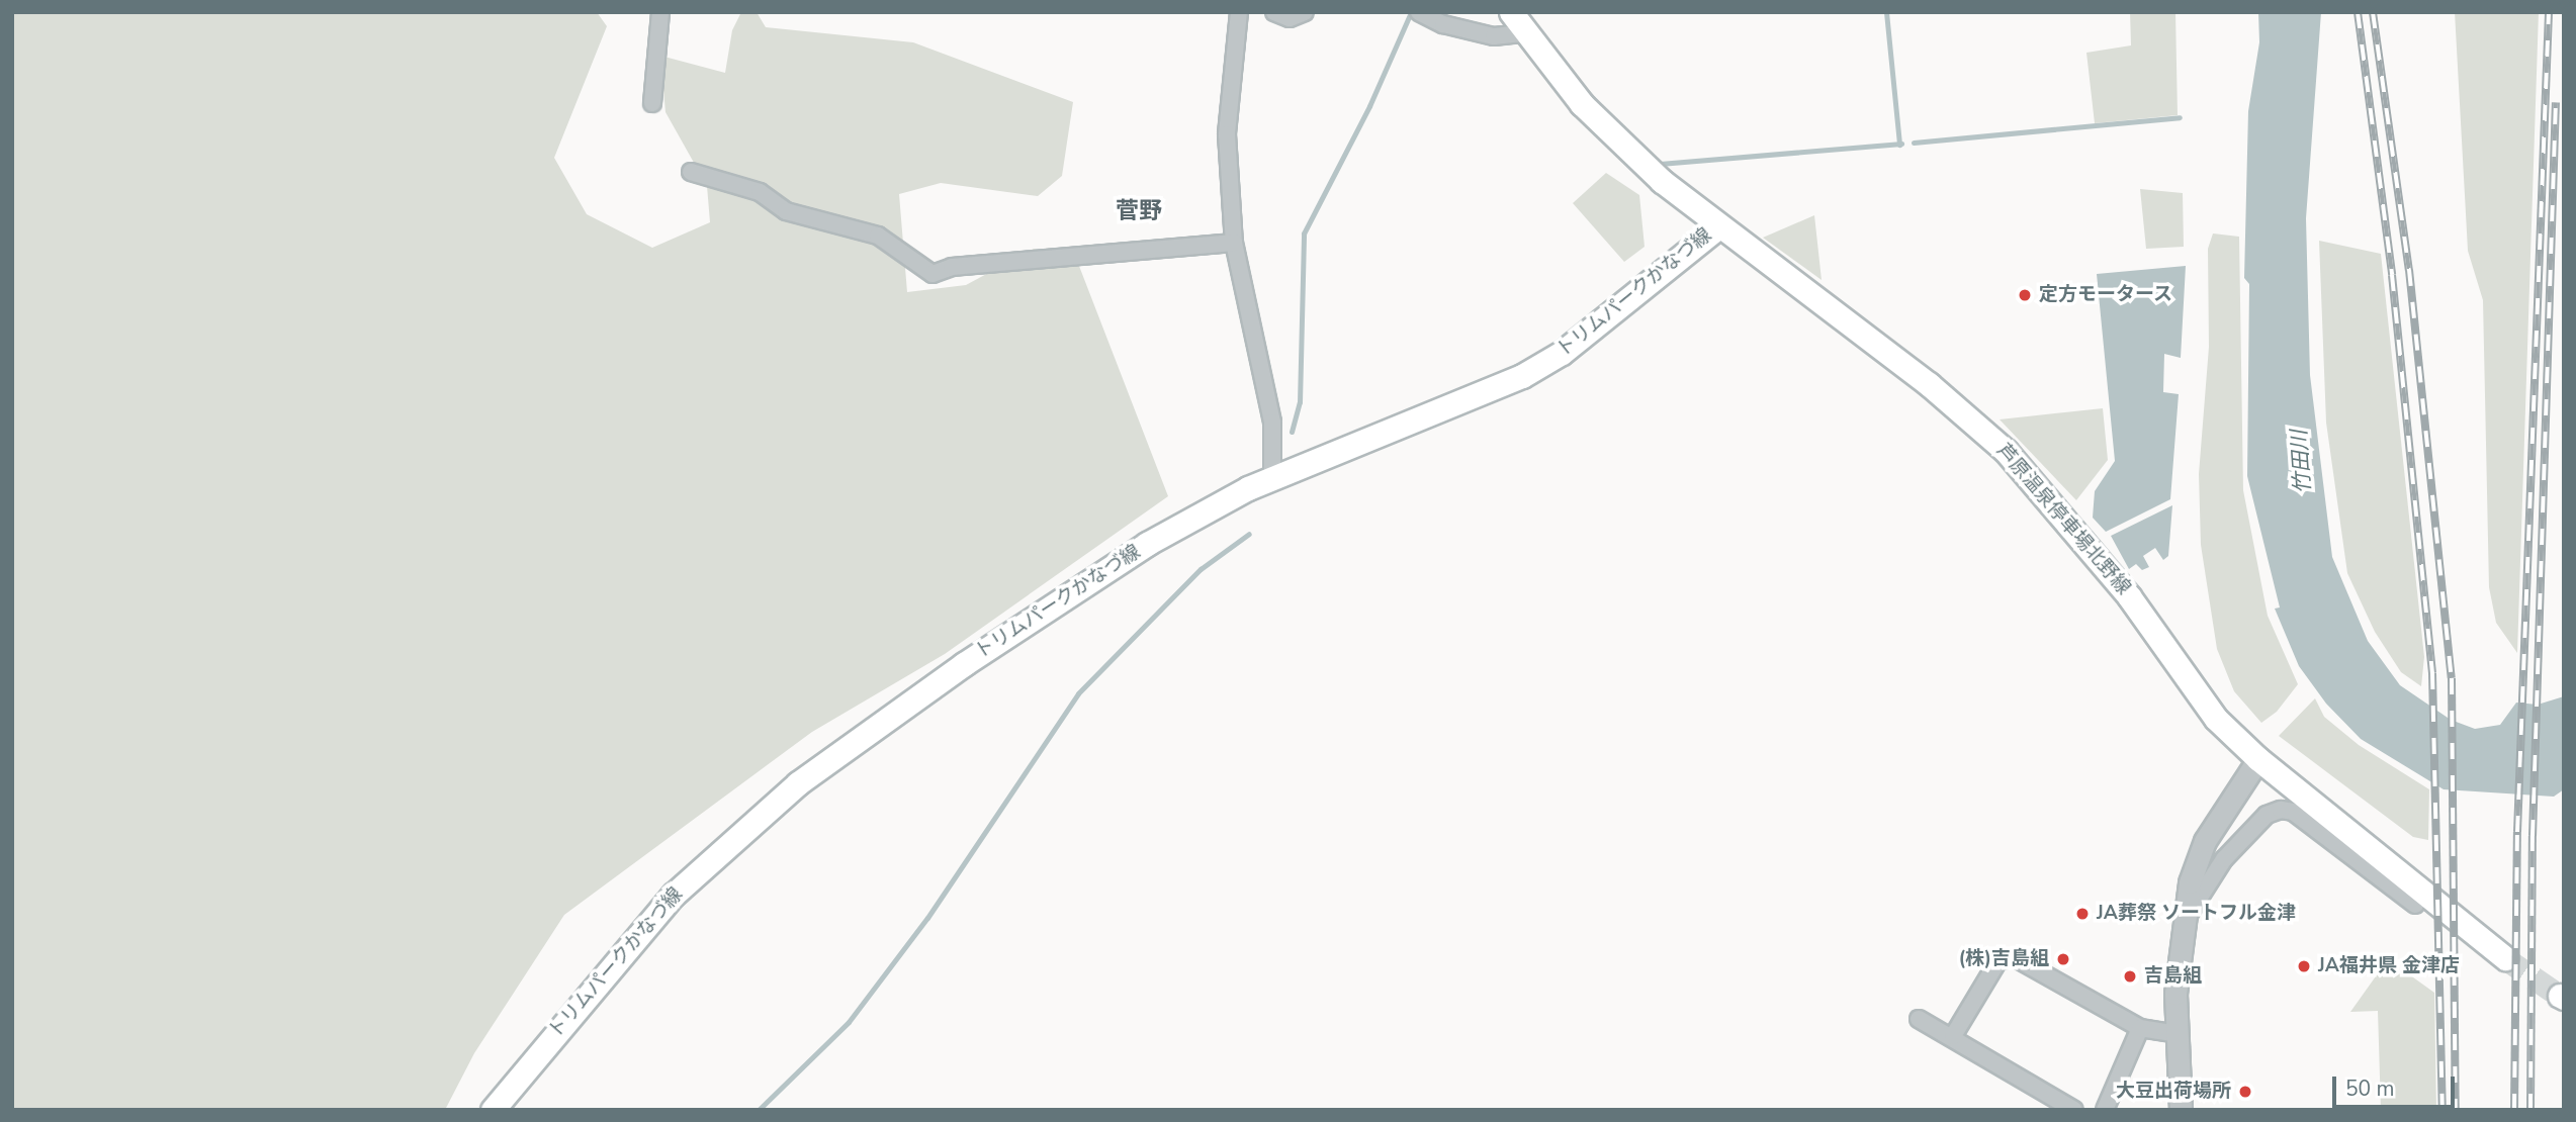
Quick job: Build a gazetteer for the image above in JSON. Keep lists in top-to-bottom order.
{
  "streets": {
    "main road": ["トリムパークかなづ線", "芦原温泉停車場北野線"]
  },
  "crossings": [
    ["トリムパークかなづ線", "芦原温泉停車場北野線"]
  ],
  "districts": ["菅野"],
  "water": ["竹田川"],
  "places": [
    "定方モータース",
    "JA葬祭 ソートフル金津",
    "(株)吉島組",
    "JA福井県 金津店",
    "吉島組",
    "大豆出荷場所"
  ],
  "scale_bar": "50 m"
}
